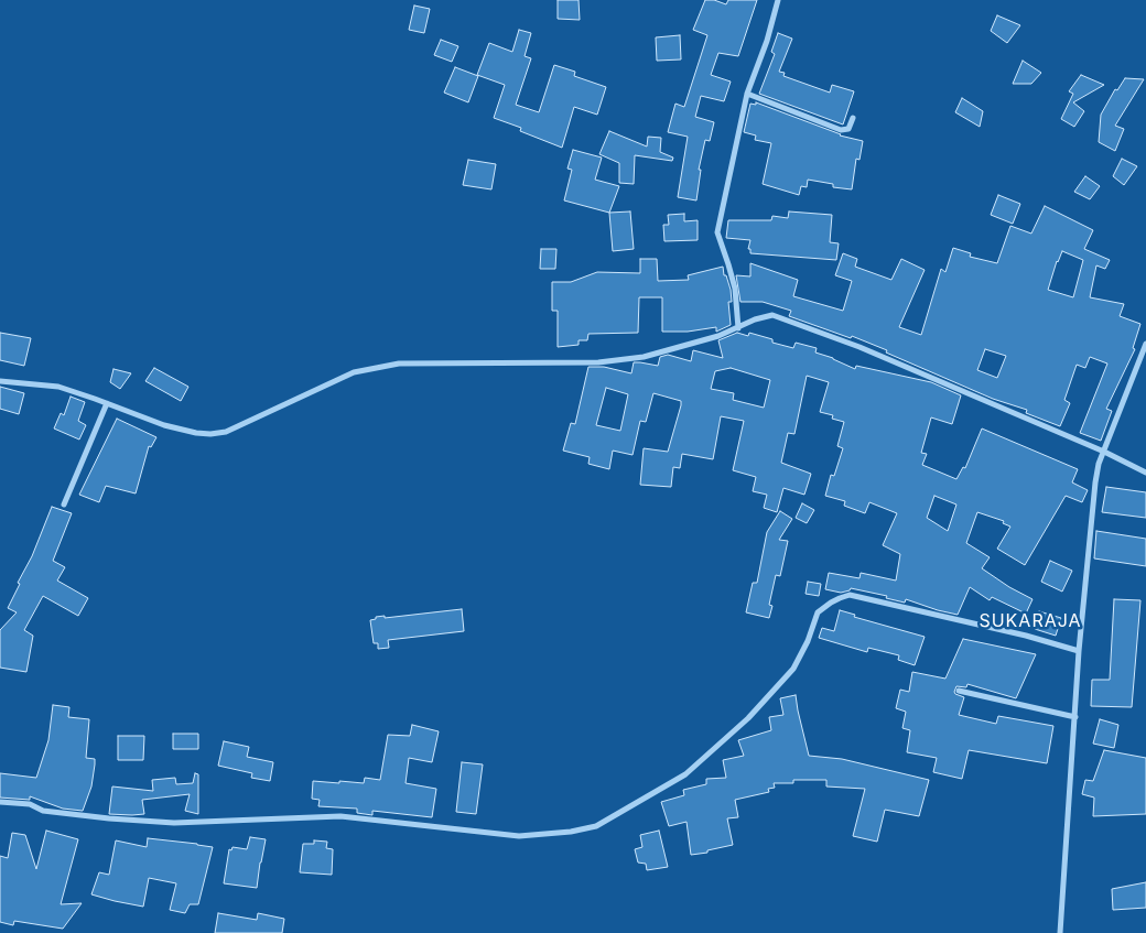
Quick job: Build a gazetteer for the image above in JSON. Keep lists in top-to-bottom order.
{
  "districts": ["SUKARAJA"]
}
